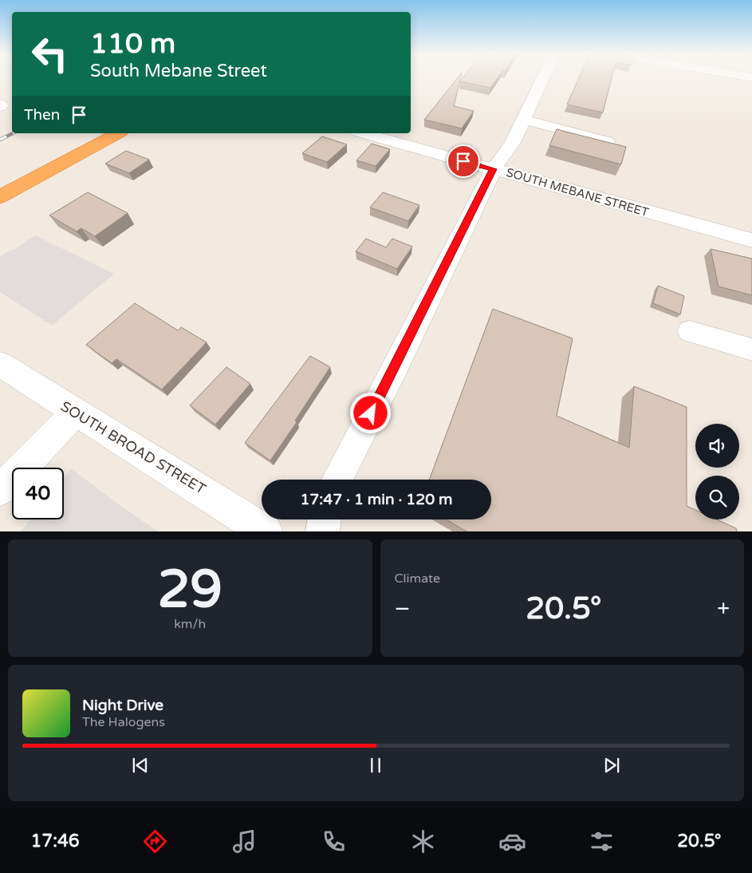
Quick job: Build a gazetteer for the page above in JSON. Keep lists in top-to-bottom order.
{
  "streets": {
    "street": ["SOUTH MEBANE STREET", "SOUTH BROAD STREET"]
  },
  "page": {
    "turn": ["110 m", "South Mebane Street"],
    "then": "Then",
    "limit": "40",
    "trip": "17:47 · 1 min · 120 m",
    "tile": [
      ["29", "km/h"],
      "Climate"
    ],
    "heat": ["−", "20.5°", "+"],
    "song": ["Night Drive", "The Halogens"],
    "tabs": ["17:46", "20.5°"]
  }
}
